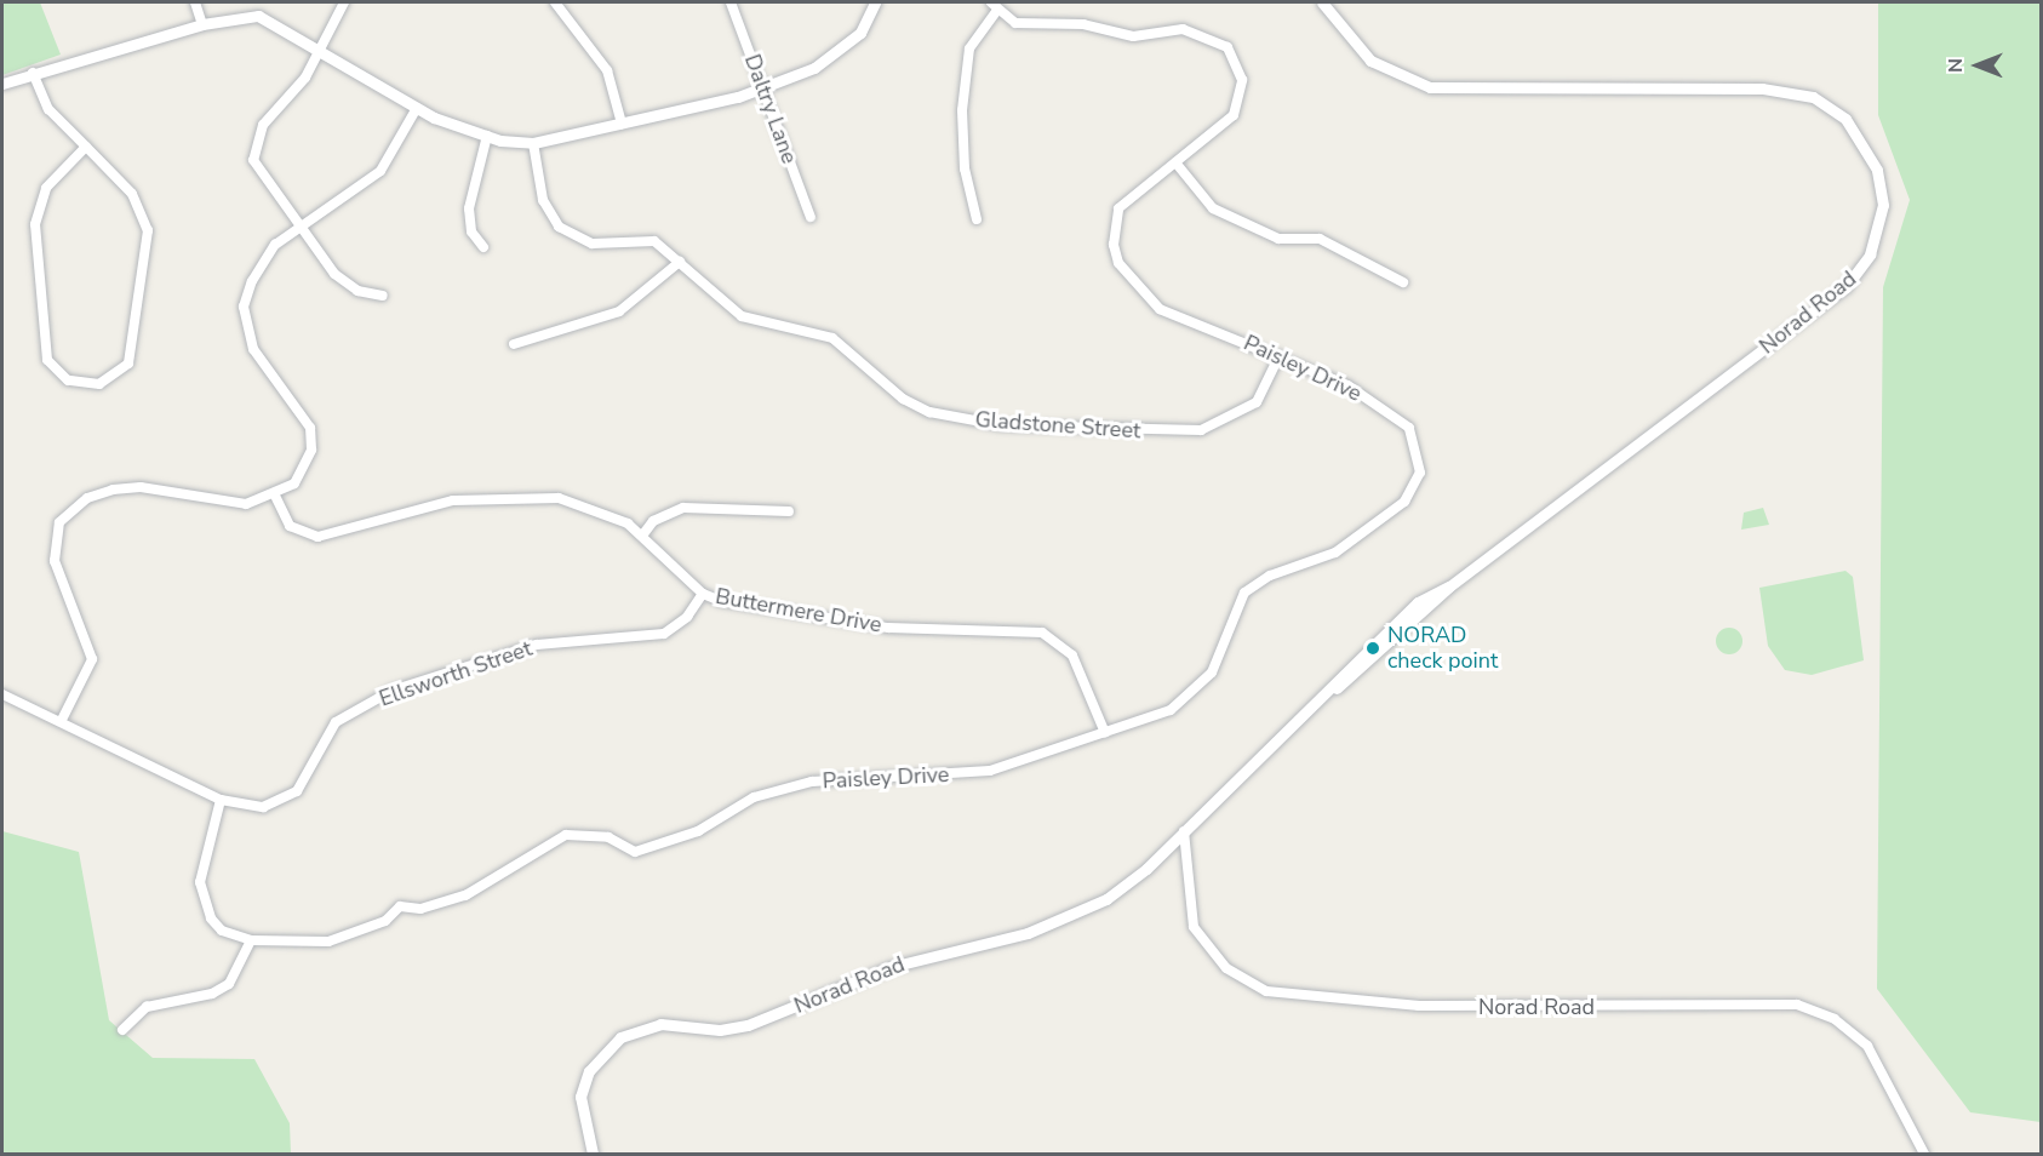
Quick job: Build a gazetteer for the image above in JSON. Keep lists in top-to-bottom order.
{
  "streets": {
    "street": [
      "Daltry Lane",
      "Norad Road",
      "Paisley Drive",
      "Gladstone Street",
      "Buttermere Drive",
      "Ellsworth Street"
    ]
  },
  "crossings": [
    ["Paisley Drive", "Gladstone Street"],
    ["Paisley Drive", "Buttermere Drive"],
    ["Buttermere Drive", "Ellsworth Street"]
  ],
  "places": ["NORAD check point"],
  "north": "left"
}
